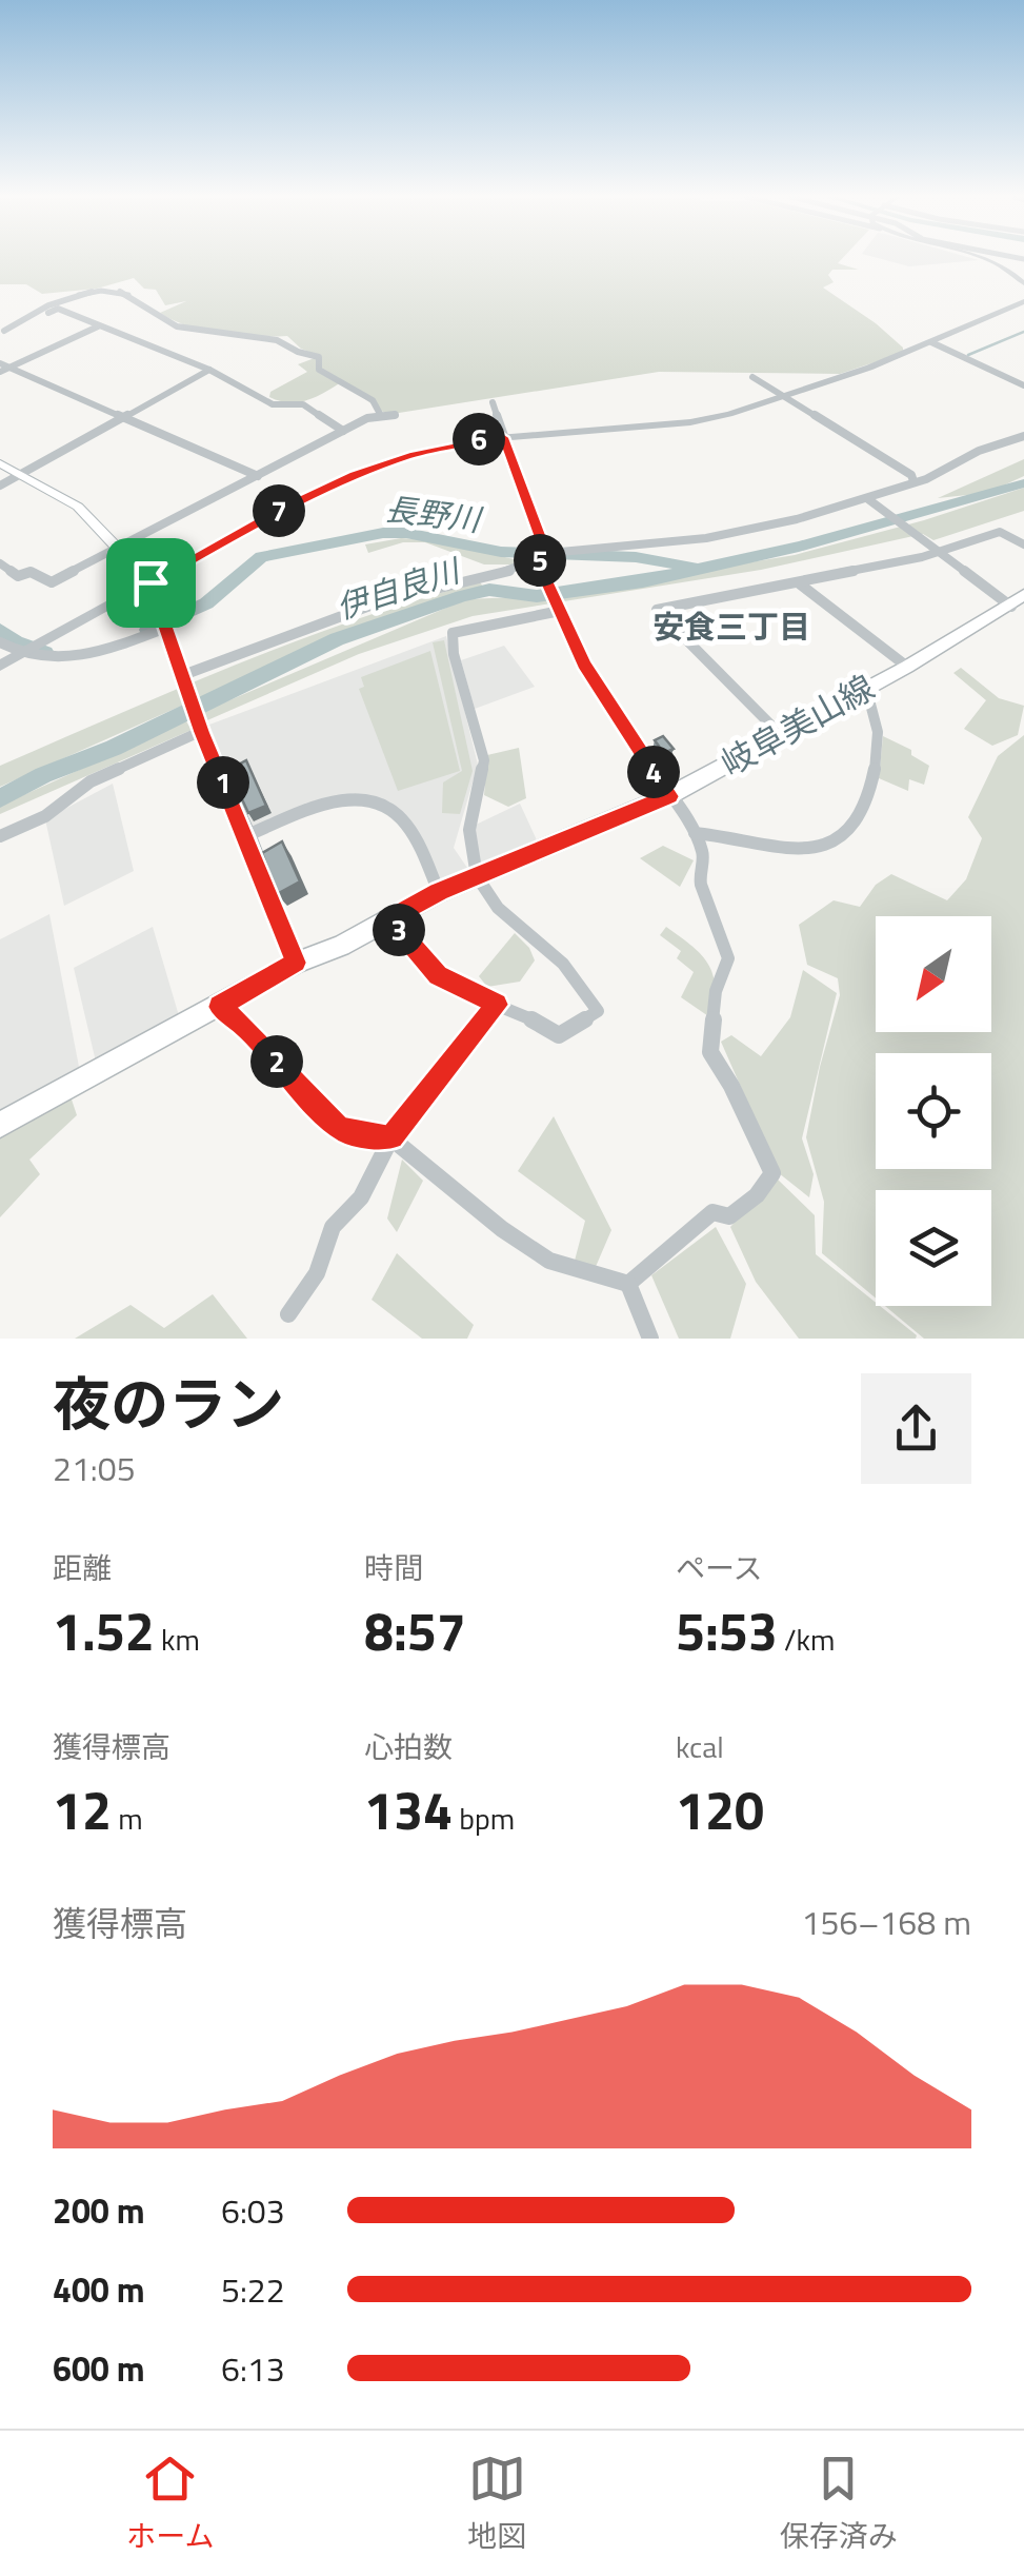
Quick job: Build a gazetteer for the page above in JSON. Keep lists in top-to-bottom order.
{
  "streets": {
    "main road": ["岐阜美山線"]
  },
  "districts": ["安食三丁目"],
  "water": ["長野川", "伊自良川"],
  "north": "bottom left",
  "page": {
    "pins": [
      "6",
      "7",
      "5",
      "4",
      "1",
      "3",
      "2"
    ],
    "heading": ["夜のラン", "21:05"],
    "stats": [
      ["距離", "1.52 km"],
      ["時間", "8:57"],
      ["ペース", "5:53 /km"],
      ["獲得標高", "12 m"],
      ["心拍数", "134 bpm"],
      ["kcal", "120"]
    ],
    "chart": ["獲得標高", "156–168 m"],
    "list": [
      {
        "name": "200 m",
        "note": "6:03"
      },
      {
        "name": "400 m",
        "note": "5:22"
      },
      {
        "name": "600 m",
        "note": "6:13"
      }
    ],
    "tabs": ["ホーム", "地図", "保存済み"]
  }
}
